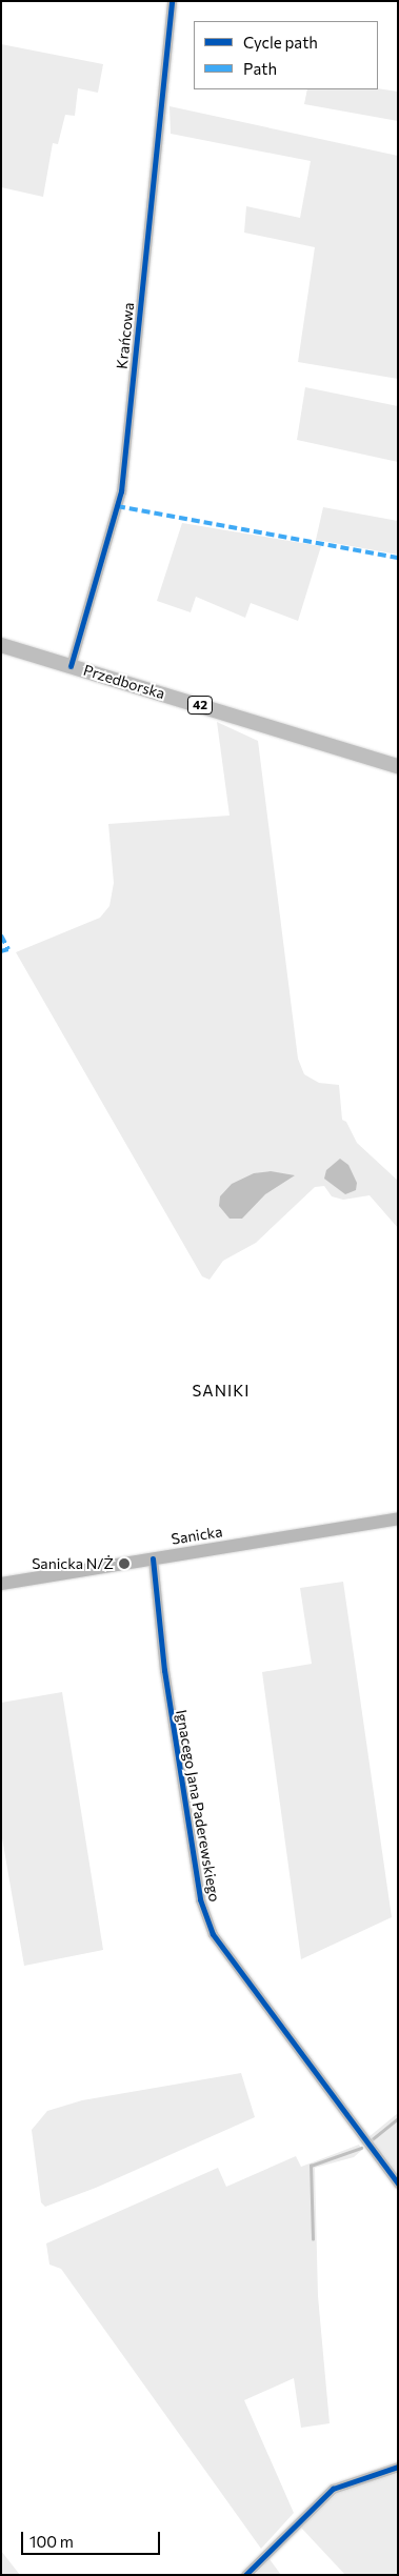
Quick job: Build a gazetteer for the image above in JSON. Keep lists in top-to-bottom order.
{
  "streets": {
    "main road": ["Przedborska", "42"],
    "street": ["Krańcowa", "Sanicka", "Ignacego Jana Paderewskiego"]
  },
  "crossings": [
    ["Krańcowa", "Przedborska"],
    ["Sanicka", "Ignacego Jana Paderewskiego"]
  ],
  "districts": ["SANIKI"],
  "places": ["Sanicka N/Ż"],
  "legend": ["Cycle path", "Path"],
  "scale_bar": "100 m"
}
